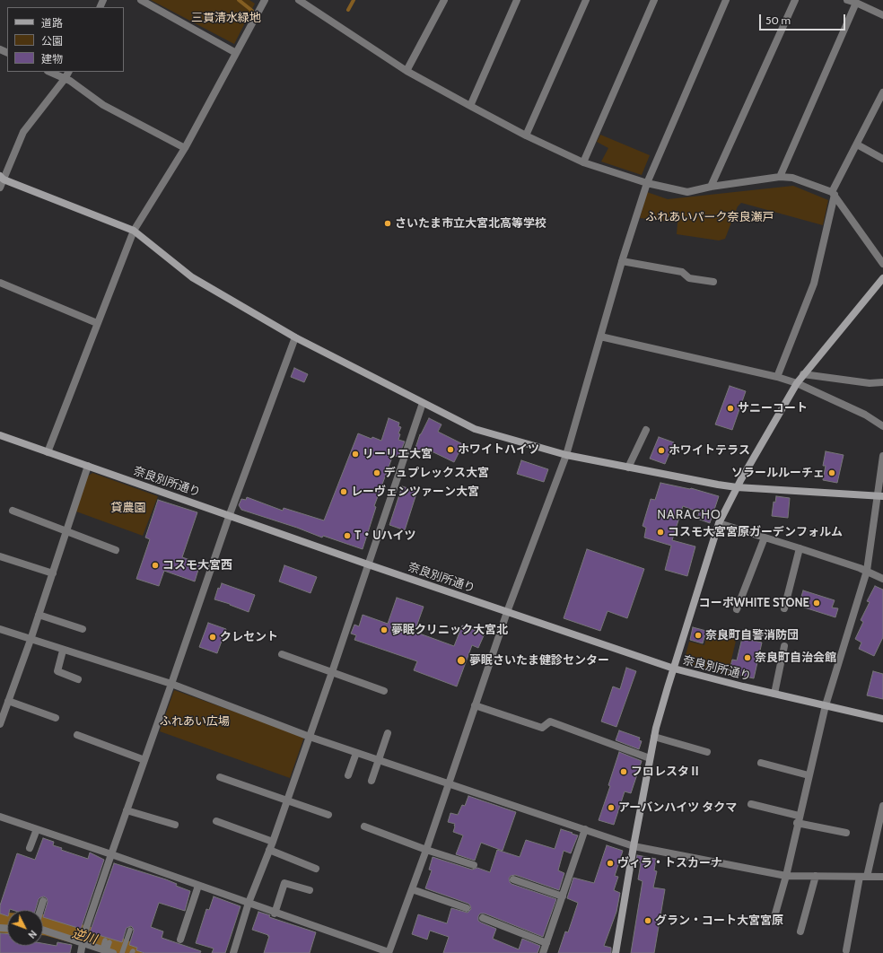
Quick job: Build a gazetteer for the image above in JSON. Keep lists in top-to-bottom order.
{
  "streets": {
    "street": ["奈良別所通り"]
  },
  "districts": ["NARACHO"],
  "water": ["逆川"],
  "parks": [
    "三貫清水緑地",
    "ふれあいパーク奈良瀬戸",
    "貸農園",
    "ふれあい広場"
  ],
  "places": [
    "さいたま市立大宮北高等学校",
    "サニーコート",
    "ホワイトハイツ",
    "ホワイトテラス",
    "リーリエ大宮",
    "デュプレックス大宮",
    "ソラールルーチェ",
    "レーヴェンツァーン大宮",
    "コスモ大宮宮原ガーデンフォルム",
    "T・Uハイツ",
    "コスモ大宮西",
    "コーポWHITE STONE",
    "夢眠クリニック大宮北",
    "奈良町自警消防団",
    "クレセント",
    "奈良町自治会館",
    "夢眠さいたま健診センター",
    "フロレスタⅡ",
    "アーバンハイツ タクマ",
    "ヴィラ・トスカーナ",
    "グラン・コート大宮宮原"
  ],
  "legend": ["道路", "公園", "建物"],
  "scale_bar": "50 m",
  "north": "bottom right"
}
